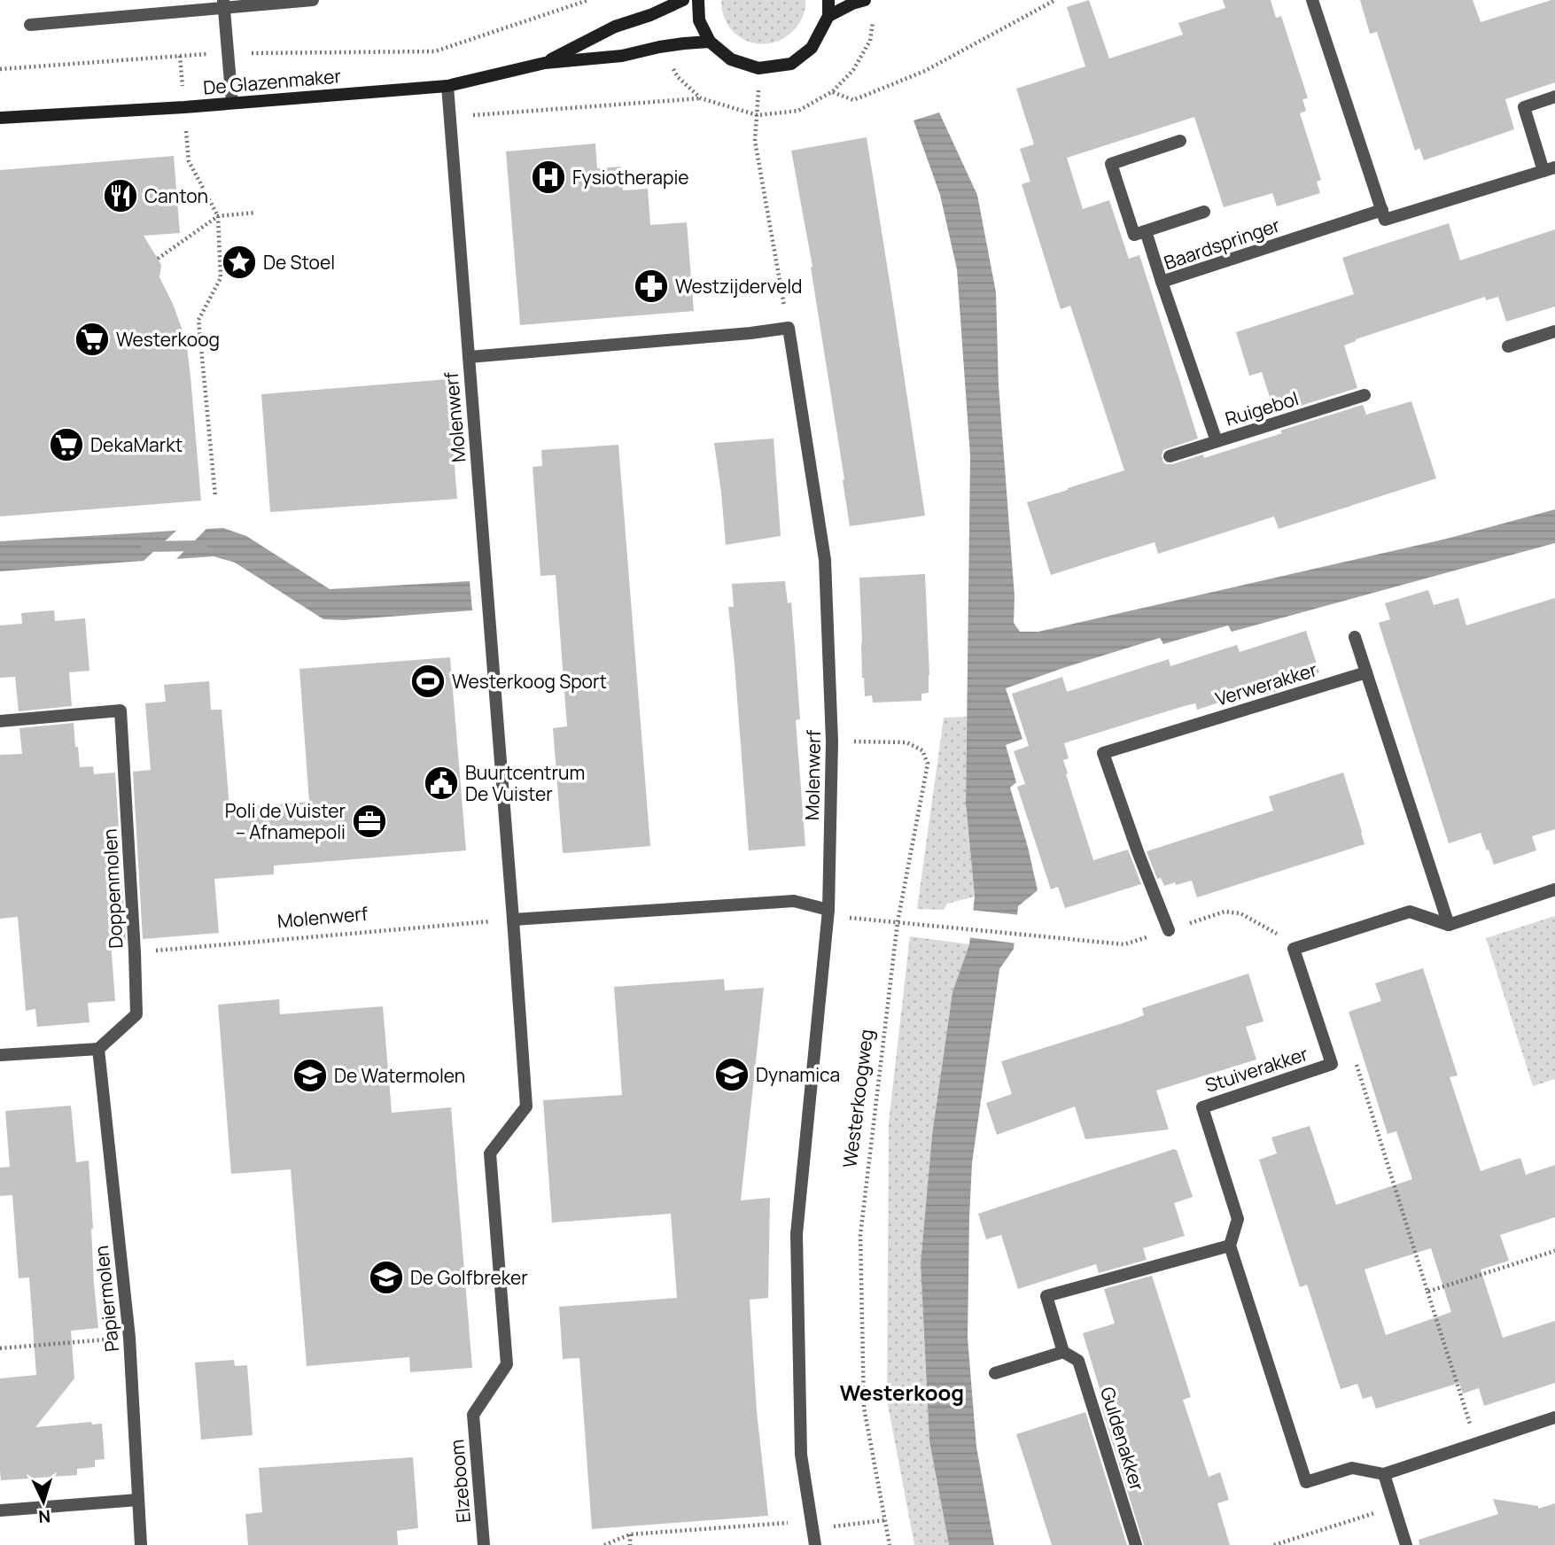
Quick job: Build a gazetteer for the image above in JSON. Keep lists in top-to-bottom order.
{
  "streets": {
    "street": [
      "De Glazenmaker",
      "Baardspringer",
      "Ruigebol",
      "Molenwerf",
      "Verwerakker",
      "Doppenmolen",
      "Stuiverakker",
      "Papiermolen",
      "Guldenakker",
      "Elzeboom"
    ],
    "path": ["Westerkoogweg"]
  },
  "crossings": [
    ["De Glazenmaker", "Molenwerf"],
    ["Baardspringer", "Ruigebol"],
    ["Molenwerf", "Doppenmolen"],
    ["Molenwerf", "Westerkoogweg"],
    ["Molenwerf", "Elzeboom"],
    ["Doppenmolen", "Papiermolen"]
  ],
  "districts": ["Westerkoog"],
  "places": {
    "hospital": ["Fysiotherapie"],
    "restaurant": ["Canton"],
    "place": ["De Stoel"],
    "pharmacy": ["Westzijderveld"],
    "supermarket": ["Westerkoog", "DekaMarkt"],
    "sports": ["Westerkoog Sport"],
    "public building": ["Buurtcentrum De Vuister"],
    "office": ["Poli de Vuister – Afnamepoli"],
    "school or university": ["Dynamica", "De Watermolen", "De Golfbreker"]
  },
  "north": "bottom"
}
